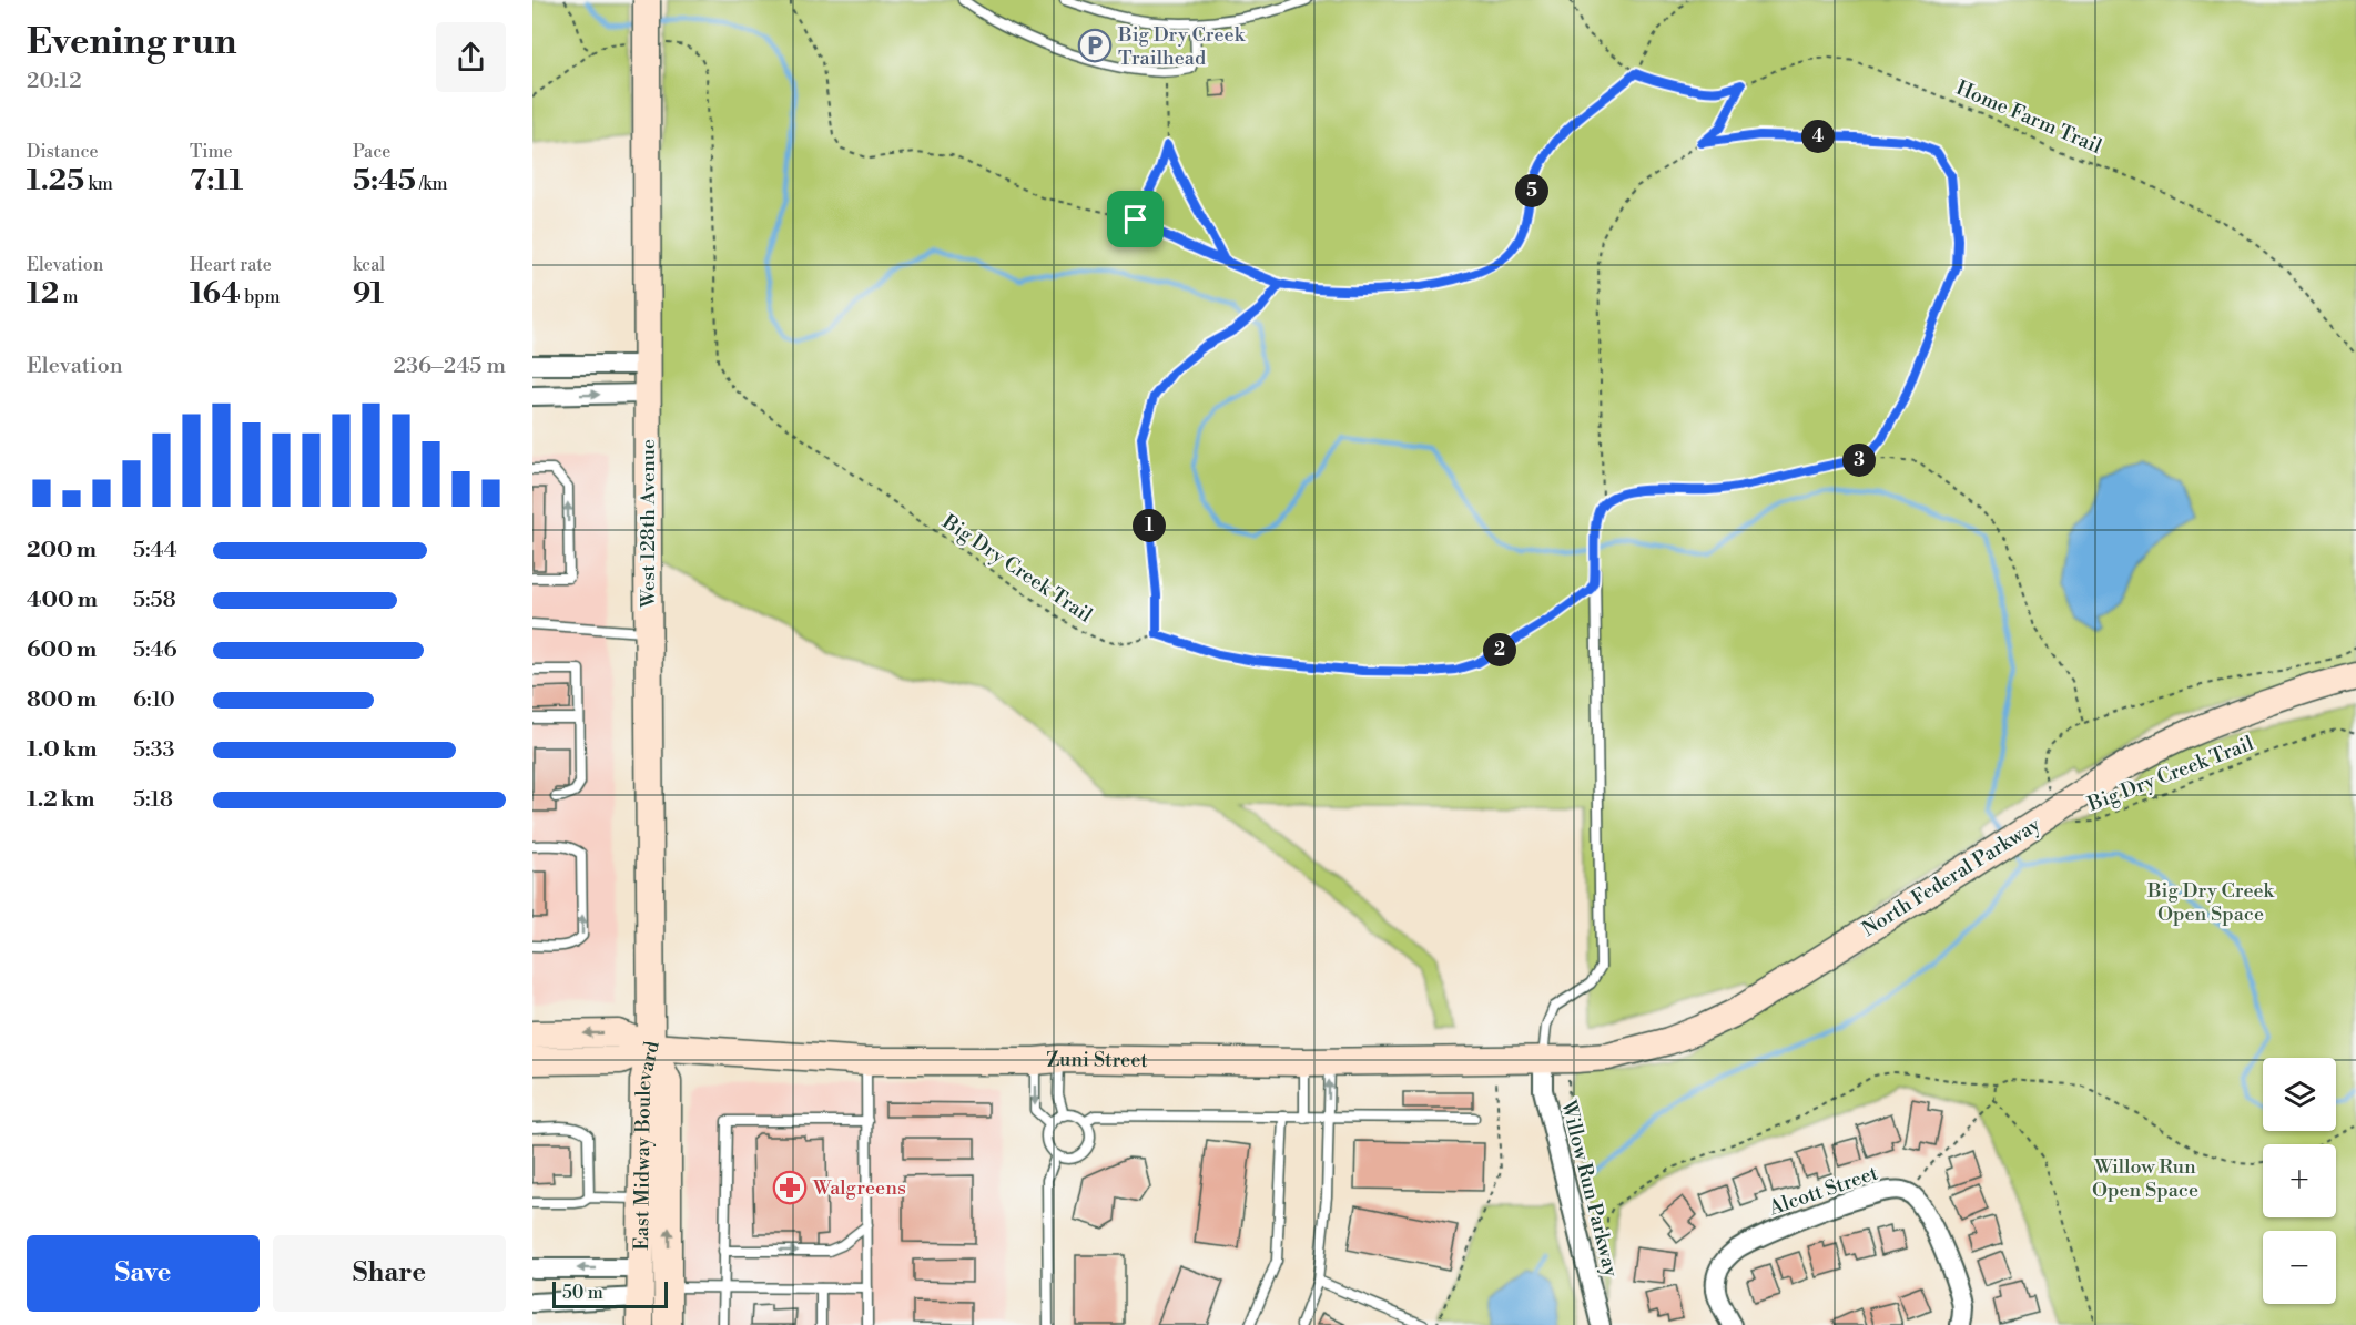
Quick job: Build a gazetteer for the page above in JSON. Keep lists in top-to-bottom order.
{
  "streets": {
    "main road": [
      "West 128th Avenue",
      "North Federal Parkway",
      "Zuni Street",
      "East Midway Boulevard"
    ],
    "street": ["Willow Run Parkway", "Alcott Street"],
    "path": ["Home Farm Trail", "Big Dry Creek Trail"]
  },
  "crossings": [
    ["West 128th Avenue", "Big Dry Creek Trail"],
    ["West 128th Avenue", "Zuni Street"],
    ["West 128th Avenue", "East Midway Boulevard"],
    ["North Federal Parkway", "Zuni Street"],
    ["North Federal Parkway", "Willow Run Parkway"],
    ["Zuni Street", "East Midway Boulevard"],
    ["Zuni Street", "Willow Run Parkway"]
  ],
  "parks": ["Big Dry Creek Open Space", "Willow Run Open Space"],
  "places": {
    "parking": ["Big Dry Creek Trailhead"],
    "pharmacy": ["Walgreens"]
  },
  "scale_bar": "50 m",
  "page": {
    "heading": ["Evening run", "20:12"],
    "stats": [
      ["Distance", "1.25 km"],
      ["Time", "7:11"],
      ["Pace", "5:45 /km"],
      ["Elevation", "12 m"],
      ["Heart rate", "164 bpm"],
      ["kcal", "91"]
    ],
    "pins": [
      "4",
      "5",
      "3",
      "1",
      "2"
    ],
    "chart": ["Elevation", "236–245 m"],
    "list": [
      {
        "name": "200 m",
        "note": "5:44"
      },
      {
        "name": "400 m",
        "note": "5:58"
      },
      {
        "name": "600 m",
        "note": "5:46"
      },
      {
        "name": "800 m",
        "note": "6:10"
      },
      {
        "name": "1.0 km",
        "note": "5:33"
      },
      {
        "name": "1.2 km",
        "note": "5:18"
      }
    ],
    "map_buttons": ["+", "−"],
    "buttons": ["Save", "Share"],
    "scale": "50 m"
  }
}
